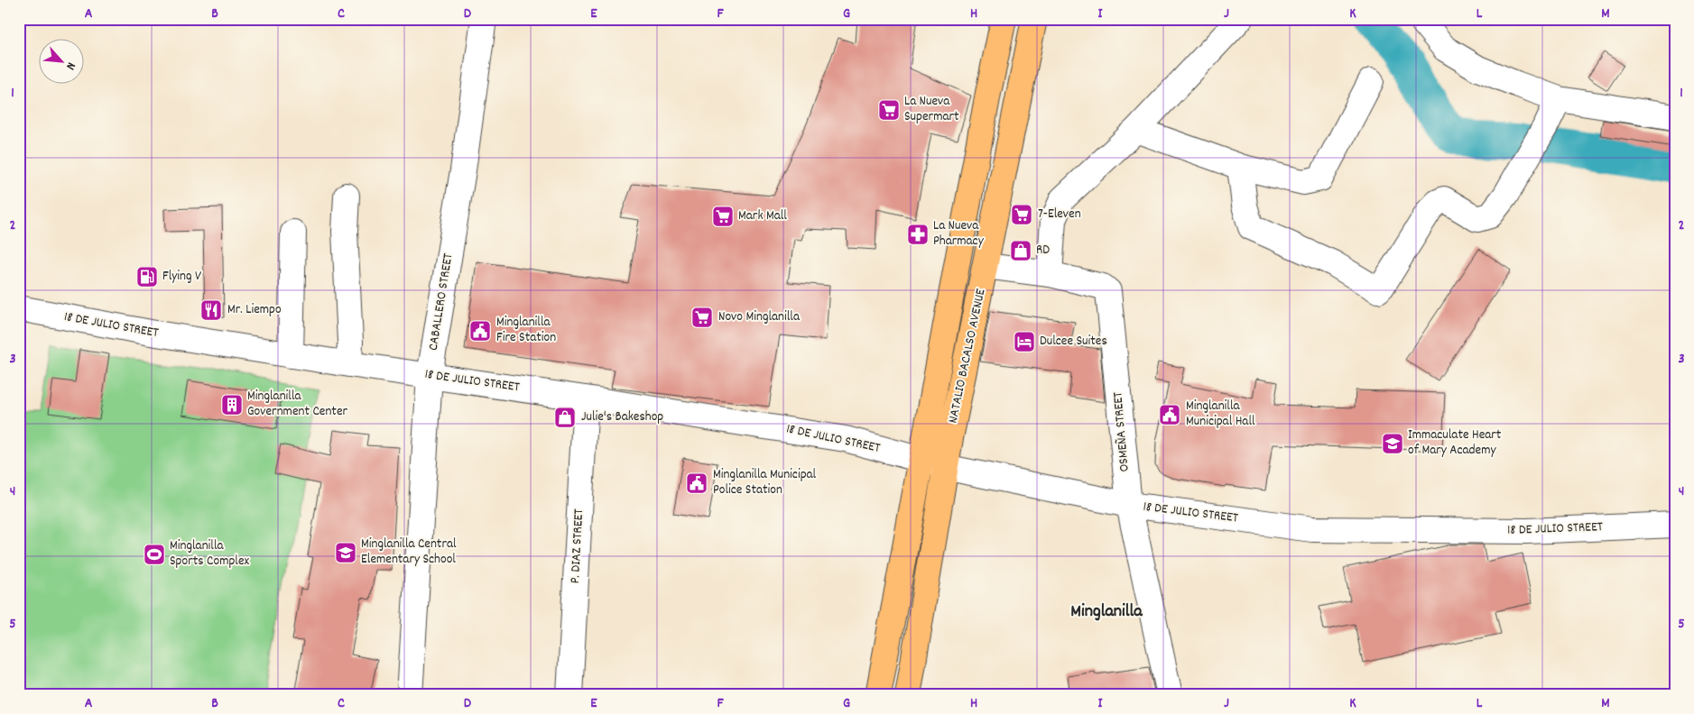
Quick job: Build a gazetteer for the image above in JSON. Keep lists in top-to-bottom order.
{
  "streets": {
    "highway": ["NATALIO BACALSO AVENUE"],
    "street": [
      "CABALLERO STREET",
      "18 DE JULIO STREET",
      "OSMEÑA STREET",
      "P. DIAZ STREET"
    ]
  },
  "crossings": [
    ["CABALLERO STREET", "18 DE JULIO STREET"],
    ["18 DE JULIO STREET", "NATALIO BACALSO AVENUE"],
    ["18 DE JULIO STREET", "OSMEÑA STREET"],
    ["18 DE JULIO STREET", "P. DIAZ STREET"],
    ["NATALIO BACALSO AVENUE", "OSMEÑA STREET"]
  ],
  "districts": ["Minglanilla"],
  "places": {
    "supermarket": [
      "La Nueva Supermart",
      "7-Eleven",
      "Mark Mall",
      "Novo Minglanilla"
    ],
    "pharmacy": ["La Nueva Pharmacy"],
    "shop": ["RD", "Julie's Bakeshop"],
    "fuel station": ["Flying V"],
    "restaurant": ["Mr. Liempo"],
    "public building": ["Minglanilla Fire Station", "Minglanilla Municipal Hall", "Minglanilla Municipal Police Station"],
    "hotel": ["Dulcee Suites"],
    "building": ["Minglanilla Government Center"],
    "school or university": ["Immaculate Heart of Mary Academy", "Minglanilla Central Elementary School"],
    "sports": ["Minglanilla Sports Complex"]
  },
  "north": "bottom right",
  "grid": {
    "columns": [
      "A",
      "B",
      "C",
      "D",
      "E",
      "F",
      "G",
      "H",
      "I",
      "J",
      "K",
      "L",
      "M"
    ],
    "rows": [
      "1",
      "2",
      "3",
      "4",
      "5"
    ]
  }
}
